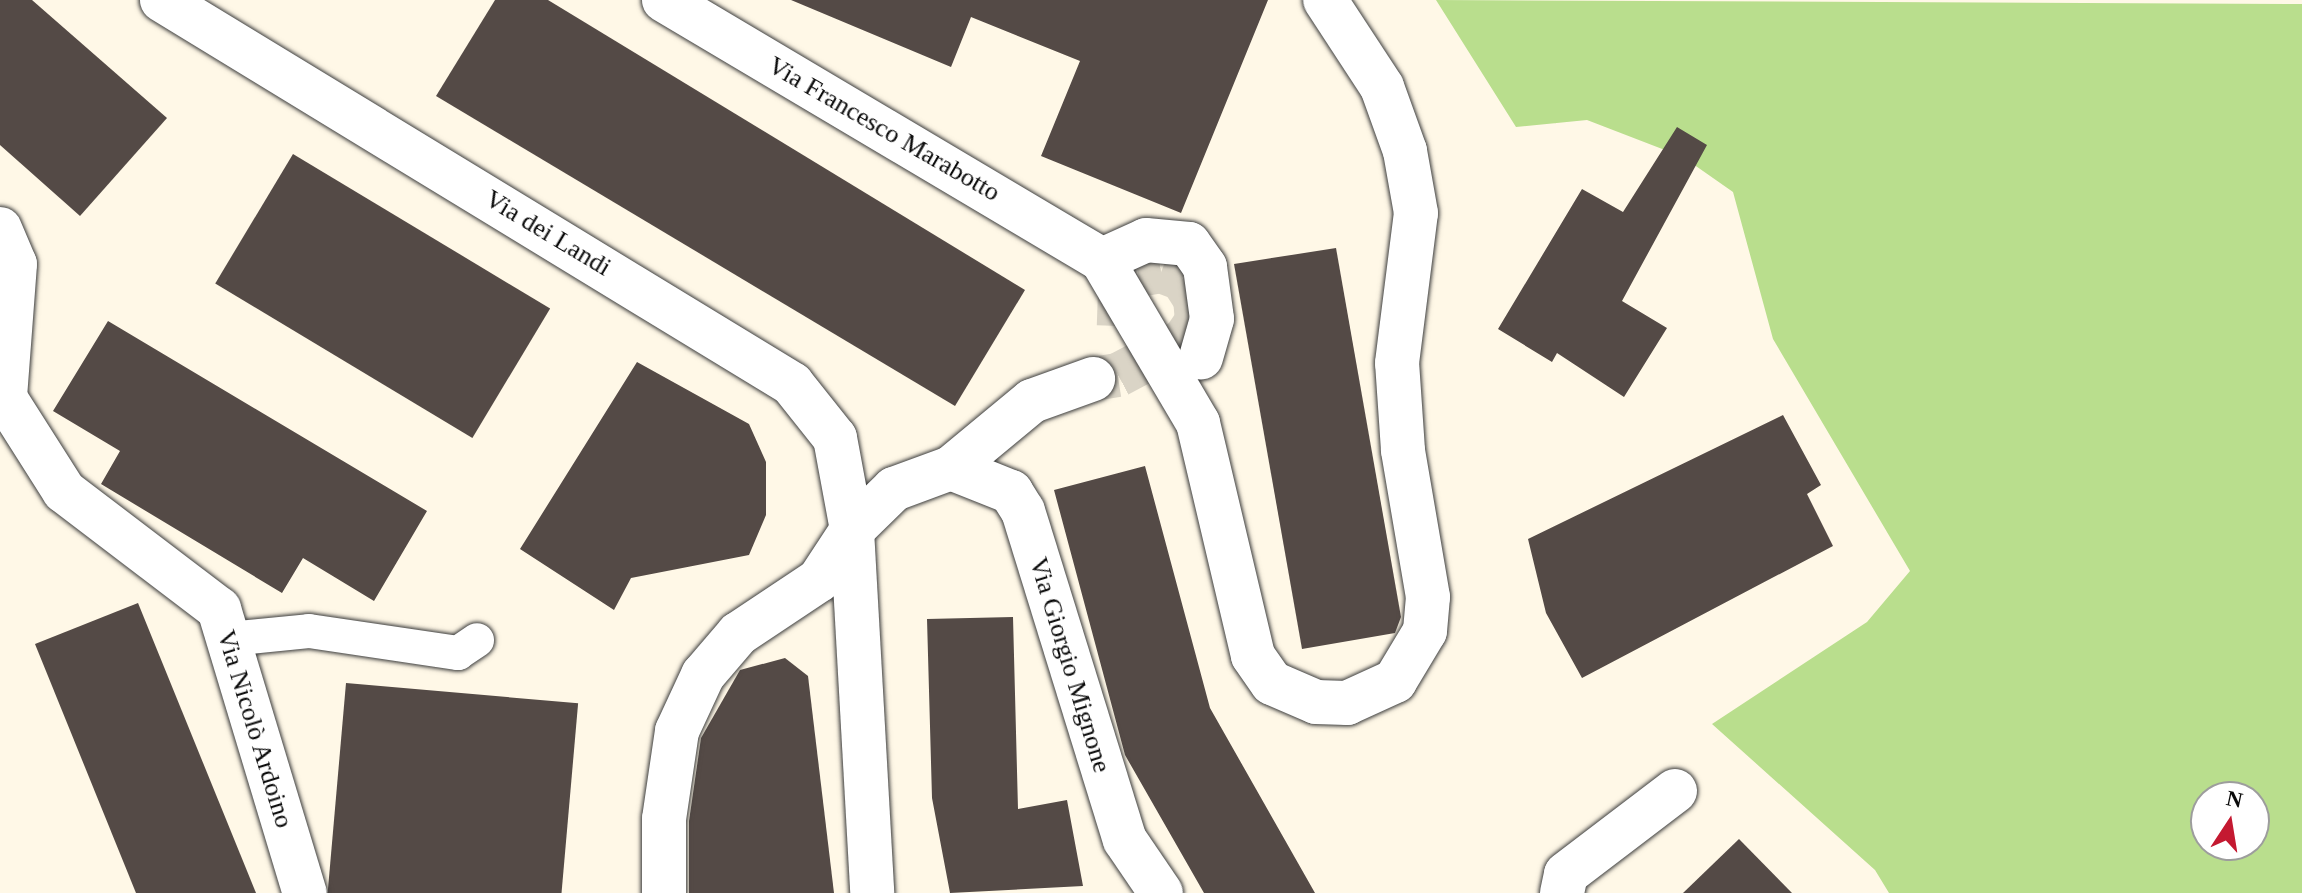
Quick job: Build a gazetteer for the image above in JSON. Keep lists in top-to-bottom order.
{
  "streets": {
    "street": [
      "Via Francesco Marabotto",
      "Via dei Landi",
      "Via Giorgio Mignone",
      "Via Nicolò Ardoino"
    ]
  },
  "north": "top"
}
